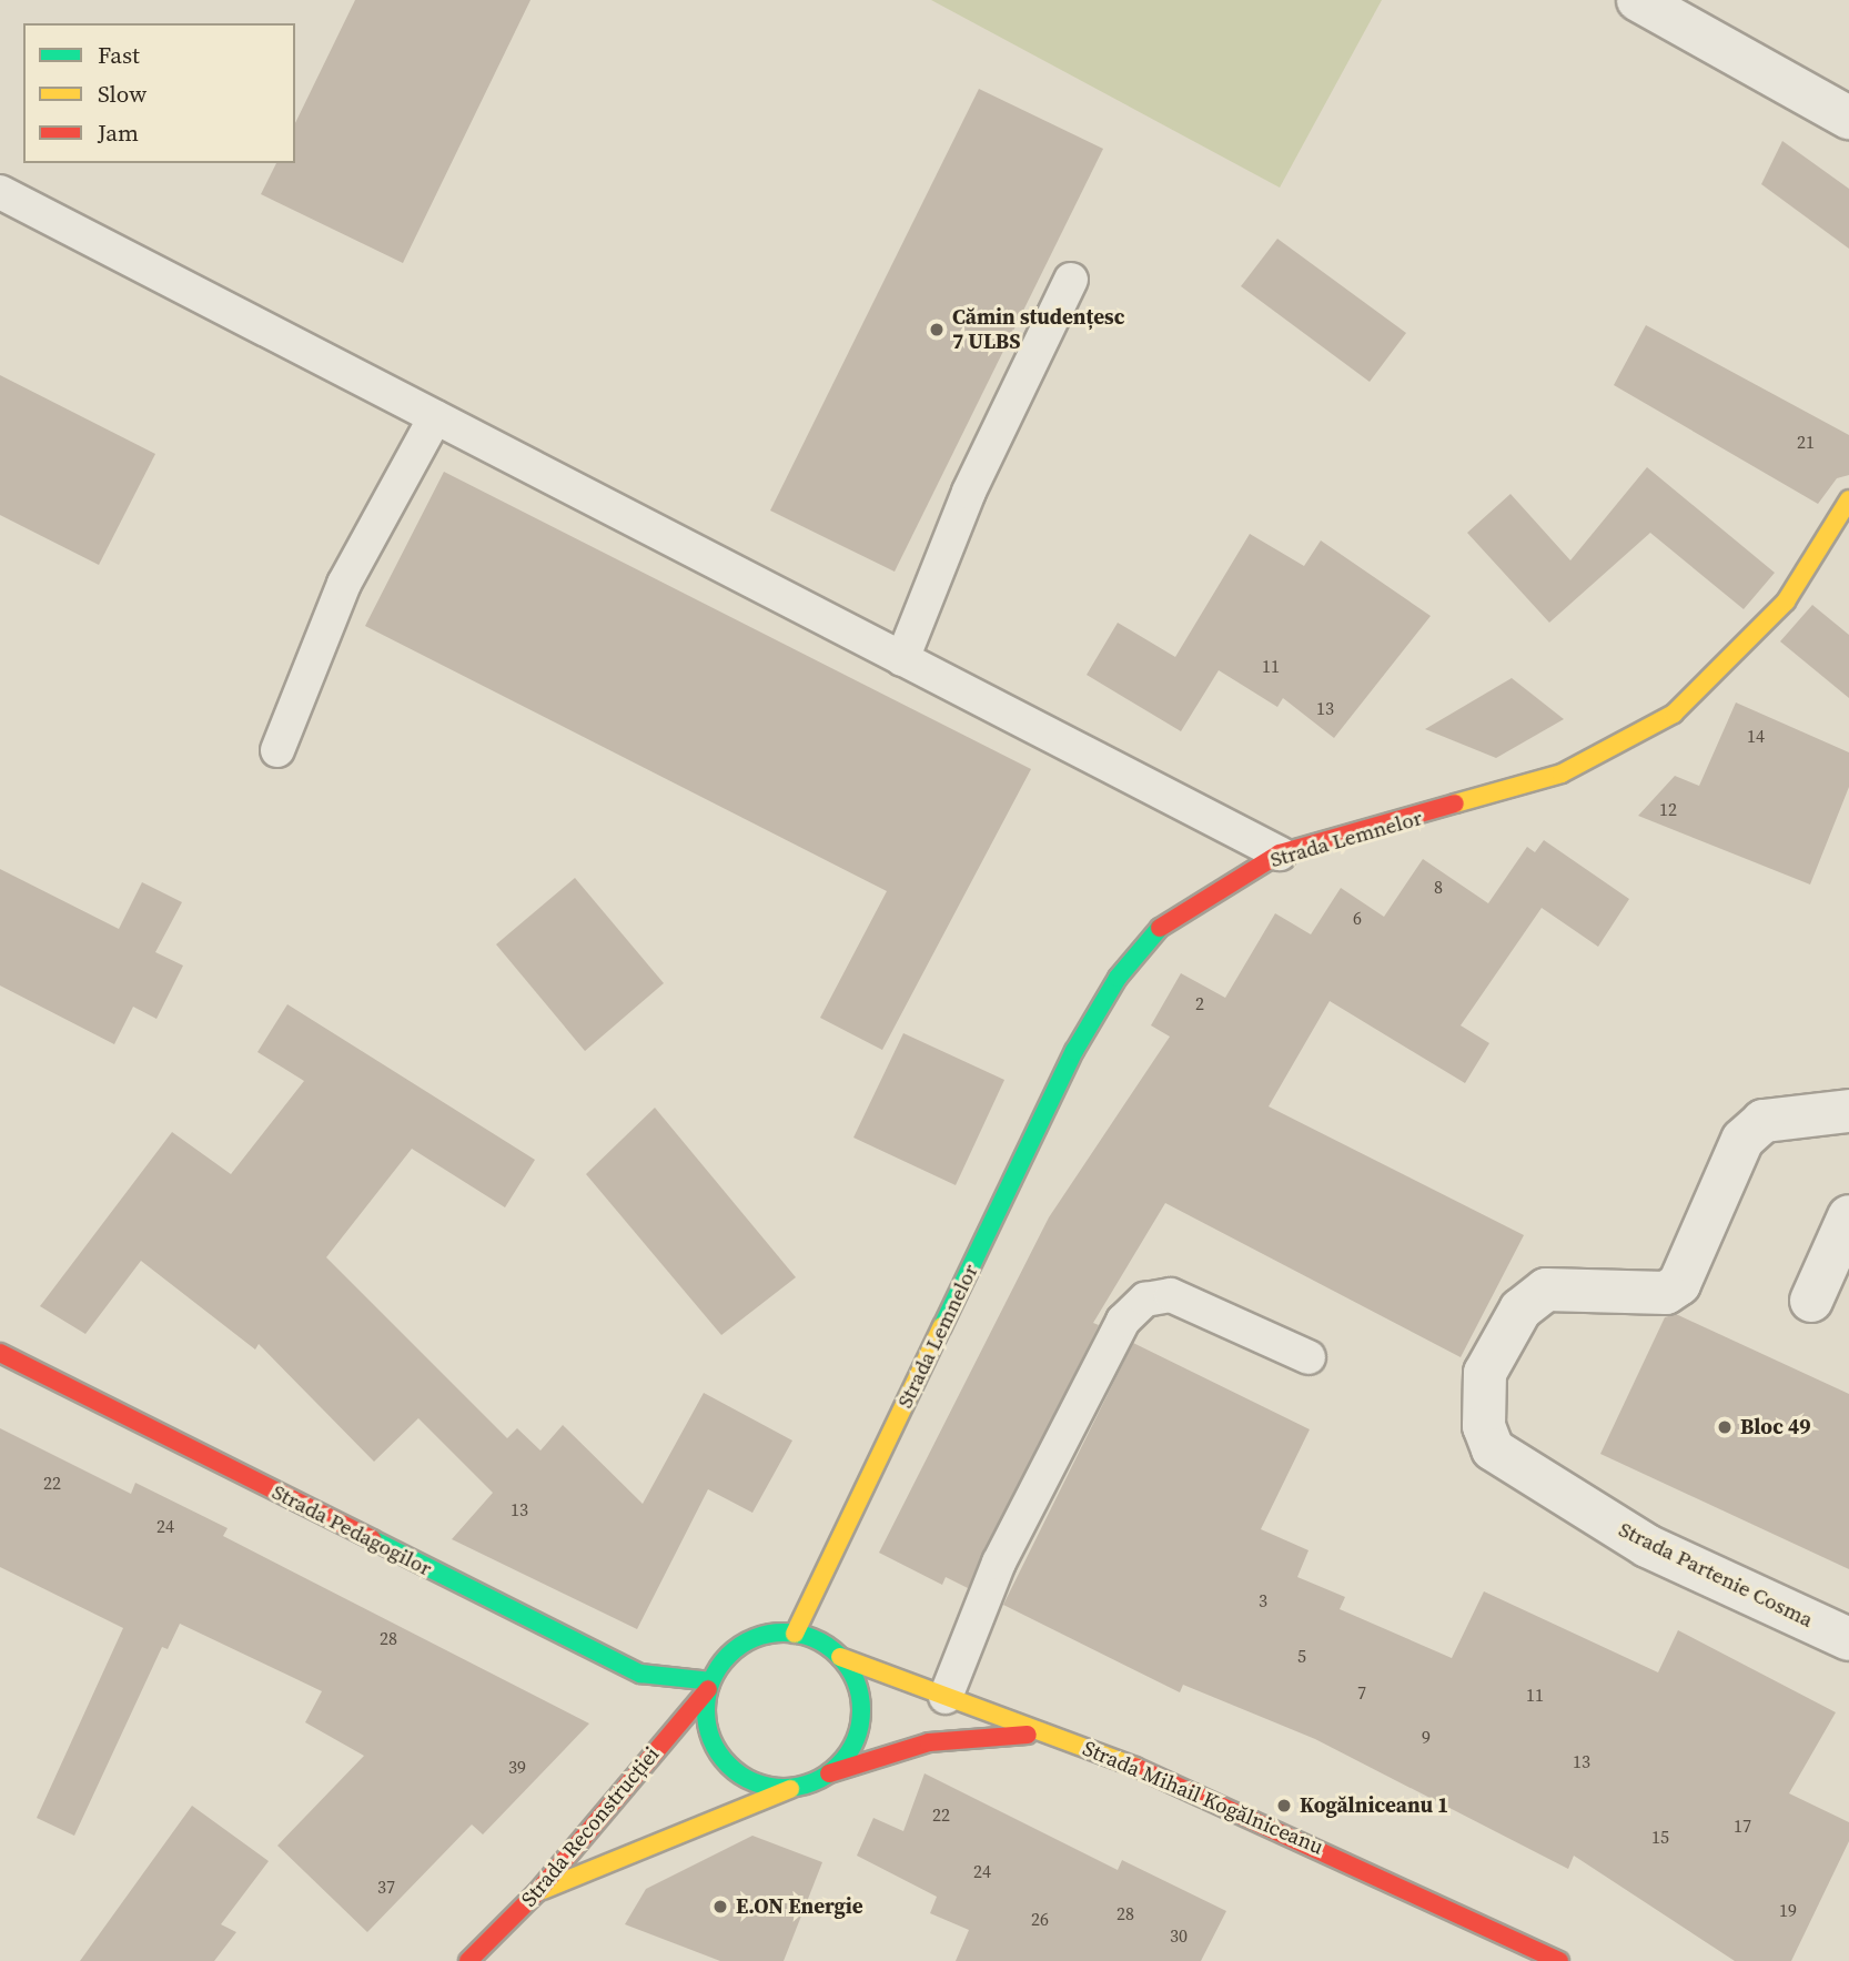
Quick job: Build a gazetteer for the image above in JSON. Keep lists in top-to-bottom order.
{
  "streets": {
    "street": [
      "Strada Lemnelor",
      "Strada Pedagogilor",
      "Strada Partenie Cosma",
      "Strada Mihail Kogălniceanu",
      "Strada Reconstrucției"
    ]
  },
  "crossings": [
    ["Strada Lemnelor", "Strada Pedagogilor"],
    ["Strada Lemnelor", "Strada Mihail Kogălniceanu"],
    ["Strada Lemnelor", "Strada Reconstrucției"],
    ["Strada Pedagogilor", "Strada Mihail Kogălniceanu"],
    ["Strada Pedagogilor", "Strada Reconstrucției"],
    ["Strada Mihail Kogălniceanu", "Strada Reconstrucției"]
  ],
  "places": [
    "Cămin studențesc 7 ULBS",
    "Bloc 49",
    "Kogălniceanu 1",
    "E.ON Energie"
  ],
  "house_numbers": [
    "21",
    "11",
    "13",
    "14",
    "12",
    "8",
    "6",
    "2",
    "22",
    "13",
    "24",
    "3",
    "28",
    "5",
    "7",
    "11",
    "9",
    "13",
    "39",
    "22",
    "17",
    "15",
    "24",
    "37",
    "19",
    "28",
    "26",
    "30"
  ],
  "legend": ["Fast", "Slow", "Jam"]
}
